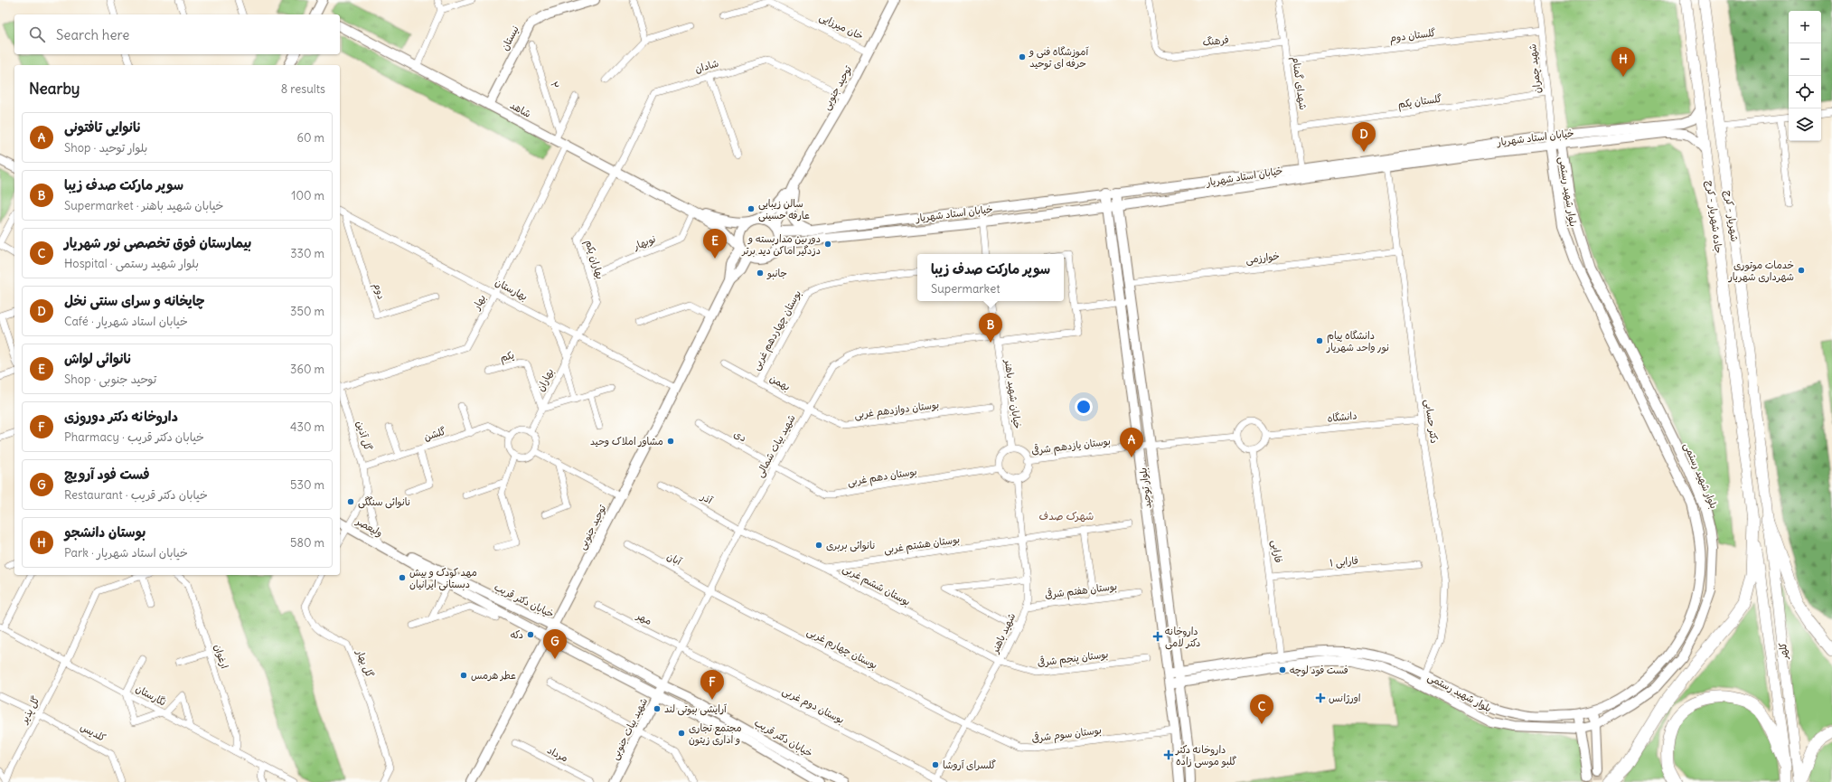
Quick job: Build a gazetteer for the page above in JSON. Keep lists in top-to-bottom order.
{
  "streets": {
    "main road": [
      "نيستان",
      "توحید جنوبی",
      "شاهد",
      "خیابان استاد شهریار",
      "بلوار شهید رستمی",
      "شهریار - کرج",
      "جاده شهریار - کرج",
      "بلوار توحید",
      "ولیعصر",
      "خیابان دکتر قریب",
      "کلهر",
      "شهید بیات جنوبی"
    ],
    "street": [
      "خان میرزایی",
      "گلستان دوم",
      "فرهنگ",
      "شادان",
      "شهید چمران",
      "شهدای گمنام",
      "۲",
      "گلستان یکم",
      "نوبهار",
      "خوارزمی",
      "بهاران یکم",
      "بهارستان",
      "دوم",
      "بهار",
      "بوستان چهاردهم غربی",
      "یکم",
      "بهاران",
      "بهمن",
      "خیابان شهید باهنر",
      "بوستان دوازدهم غربی",
      "دانشگاه",
      "دکتر حسابی",
      "گلشن",
      "گل آذین",
      "دی",
      "شهید بیات شمالی",
      "بوستان یازدهم شرقی",
      "بوستان دهم غربی",
      "آذر",
      "بوستان هشتم غربی",
      "فارابی",
      "آبان",
      "فارابی ۱",
      "بوستان ششم غربی",
      "بوستان هفتم شرقی",
      "مهر",
      "شهید باهنر",
      "بوستان چهارم غربی",
      "ارغوان",
      "بوستان پنجم شرقی",
      "گل بهار",
      "نگارستان",
      "بوستان دوم غربی",
      "گل پذیر",
      "کلدیس",
      "بوستان سوم شرقی",
      "مرداد"
    ]
  },
  "crossings": [
    ["خان میرزایی", "توحید جنوبی"],
    ["گلستان دوم", "شهید چمران"],
    ["گلستان دوم", "شهدای گمنام"],
    ["نيستان", "شاهد"],
    ["فرهنگ", "شهدای گمنام"],
    ["شادان", "توحید جنوبی"],
    ["شادان", "شاهد"],
    ["شادان", "بهاران یکم"],
    ["شهید چمران", "گلستان یکم"],
    ["شهید چمران", "خیابان استاد شهریار"],
    ["شهدای گمنام", "گلستان یکم"],
    ["شهدای گمنام", "خیابان استاد شهریار"],
    ["توحید جنوبی", "خیابان استاد شهریار"],
    ["توحید جنوبی", "بهارستان"],
    ["توحید جنوبی", "خیابان دکتر قریب"],
    ["شاهد", "نوبهار"],
    ["شاهد", "بهاران یکم"],
    ["شاهد", "بهار"],
    ["خیابان استاد شهریار", "بلوار شهید رستمی"],
    ["خیابان استاد شهریار", "جاده شهریار - کرج"],
    ["خیابان استاد شهریار", "دکتر حسابی"],
    ["خیابان استاد شهریار", "بلوار توحید"],
    ["بلوار شهید رستمی", "دکتر حسابی"],
    ["بلوار شهید رستمی", "بلوار توحید"],
    ["بلوار شهید رستمی", "فارابی"],
    ["شهریار - کرج", "کلهر"],
    ["جاده شهریار - کرج", "کلهر"],
    ["نوبهار", "بهاران یکم"],
    ["خوارزمی", "دکتر حسابی"],
    ["خوارزمی", "بلوار توحید"],
    ["بهاران یکم", "بهارستان"],
    ["بهاران یکم", "بهاران"],
    ["بهارستان", "دوم"],
    ["بهارستان", "بهار"],
    ["بهارستان", "بهاران"],
    ["بوستان چهاردهم غربی", "بهمن"],
    ["یکم", "بهاران"],
    ["بهاران", "گلشن"],
    ["بهمن", "بوستان دوازدهم غربی"],
    ["بهمن", "شهید بیات شمالی"],
    ["خیابان شهید باهنر", "شهید بیات شمالی"],
    ["خیابان شهید باهنر", "بوستان یازدهم شرقی"],
    ["خیابان شهید باهنر", "بوستان دهم غربی"],
    ["خیابان شهید باهنر", "شهید باهنر"],
    ["بوستان دوازدهم غربی", "شهید بیات شمالی"],
    ["دانشگاه", "دکتر حسابی"],
    ["دانشگاه", "فارابی"],
    ["گلشن", "گل آذین"],
    ["گل آذین", "ولیعصر"],
    ["دی", "شهید بیات شمالی"],
    ["دی", "بوستان دهم غربی"],
    ["شهید بیات شمالی", "بوستان دهم غربی"],
    ["شهید بیات شمالی", "آذر"],
    ["شهید بیات شمالی", "آبان"],
    ["شهید بیات شمالی", "بوستان ششم غربی"],
    ["شهید بیات شمالی", "خیابان دکتر قریب"],
    ["شهید بیات شمالی", "مهر"],
    ["شهید بیات شمالی", "بوستان چهارم غربی"],
    ["شهید بیات شمالی", "بوستان دوم غربی"],
    ["شهید بیات شمالی", "شهید بیات جنوبی"],
    ["بوستان یازدهم شرقی", "بوستان دهم غربی"],
    ["بوستان یازدهم شرقی", "بلوار توحید"],
    ["بوستان یازدهم شرقی", "شهید باهنر"],
    ["بوستان دهم غربی", "شهید باهنر"],
    ["بلوار توحید", "بوستان سوم شرقی"],
    ["آذر", "بوستان ششم غربی"],
    ["ولیعصر", "خیابان دکتر قریب"],
    ["بوستان هشتم غربی", "بوستان ششم غربی"],
    ["بوستان هشتم غربی", "شهید باهنر"],
    ["فارابی", "فارابی ۱"],
    ["آبان", "بوستان چهارم غربی"],
    ["بوستان ششم غربی", "شهید باهنر"],
    ["بوستان ششم غربی", "بوستان پنجم شرقی"],
    ["بوستان هفتم شرقی", "شهید باهنر"],
    ["خیابان دکتر قریب", "شهید بیات جنوبی"],
    ["مهر", "بوستان دوم غربی"],
    ["شهید باهنر", "بوستان چهارم غربی"],
    ["شهید باهنر", "بوستان پنجم شرقی"],
    ["شهید باهنر", "بوستان دوم غربی"],
    ["شهید باهنر", "بوستان سوم شرقی"],
    ["بوستان چهارم غربی", "بوستان سوم شرقی"],
    ["ارغوان", "نگارستان"],
    ["نگارستان", "گل پذیر"],
    ["گل پذیر", "کلدیس"]
  ],
  "districts": ["شهرک صدف"],
  "places": {
    "other": [
      "آموزشگاه فنی و حرفه ای توحید",
      "سالن زیبایی عارفه حسینی",
      "دوربین مداربسته و دزدگیر اماکن دید برتر",
      "خدمات موتوری شهرداری شهریار",
      "جانبو",
      "دانشگاه پیام نور واحد شهریار",
      "مشاور املاک وحید",
      "نانوائی سنگگی",
      "نانوائی بربری",
      "مهد کودک و پیش دبستانی ایرانیان",
      "دکه",
      "فست فود لوچه",
      "عطر هرمس",
      "آرایشی بیوتی لند",
      "مجتمع تجاری و اداری زیتون",
      "گلسرای آروشا"
    ],
    "health": ["داروخانه دکتر لامی", "اورژانس", "داروخانه دکتر گلبو موسی زاده"]
  },
  "page": {
    "map_buttons": ["+", "−"],
    "search": "Search here",
    "pins": [
      "H",
      "D",
      "E",
      "B",
      "A",
      "G",
      "F",
      "C"
    ],
    "heading": ["Nearby", "8 results"],
    "list": [
      {
        "mark": "A",
        "name": "نانوایی تافتونی",
        "note": "Shop · بلوار توحید",
        "value": "60 m"
      },
      {
        "mark": "B",
        "name": "سوپر مارکت صدف زیبا",
        "note": "Supermarket · خیابان شهید باهنر",
        "value": "100 m"
      },
      {
        "mark": "C",
        "name": "بیمارستان فوق تخصصی نور شهریار",
        "note": "Hospital · بلوار شهید رستمی",
        "value": "330 m"
      },
      {
        "mark": "D",
        "name": "چایخانه و سرای سنتی نخل",
        "note": "Café · خیابان استاد شهریار",
        "value": "350 m"
      },
      {
        "mark": "E",
        "name": "نانوائی لواش",
        "note": "Shop · توحید جنوبی",
        "value": "360 m"
      },
      {
        "mark": "F",
        "name": "داروخانه دکتر دوروزی",
        "note": "Pharmacy · خیابان دکتر قریب",
        "value": "430 m"
      },
      {
        "mark": "G",
        "name": "فست فود آرویچ",
        "note": "Restaurant · خیابان دکتر قریب",
        "value": "530 m"
      },
      {
        "mark": "H",
        "name": "بوستان دانشجو",
        "note": "Park · خیابان استاد شهریار",
        "value": "580 m"
      }
    ],
    "popup": ["سوپر مارکت صدف زیبا", "Supermarket"]
  }
}
